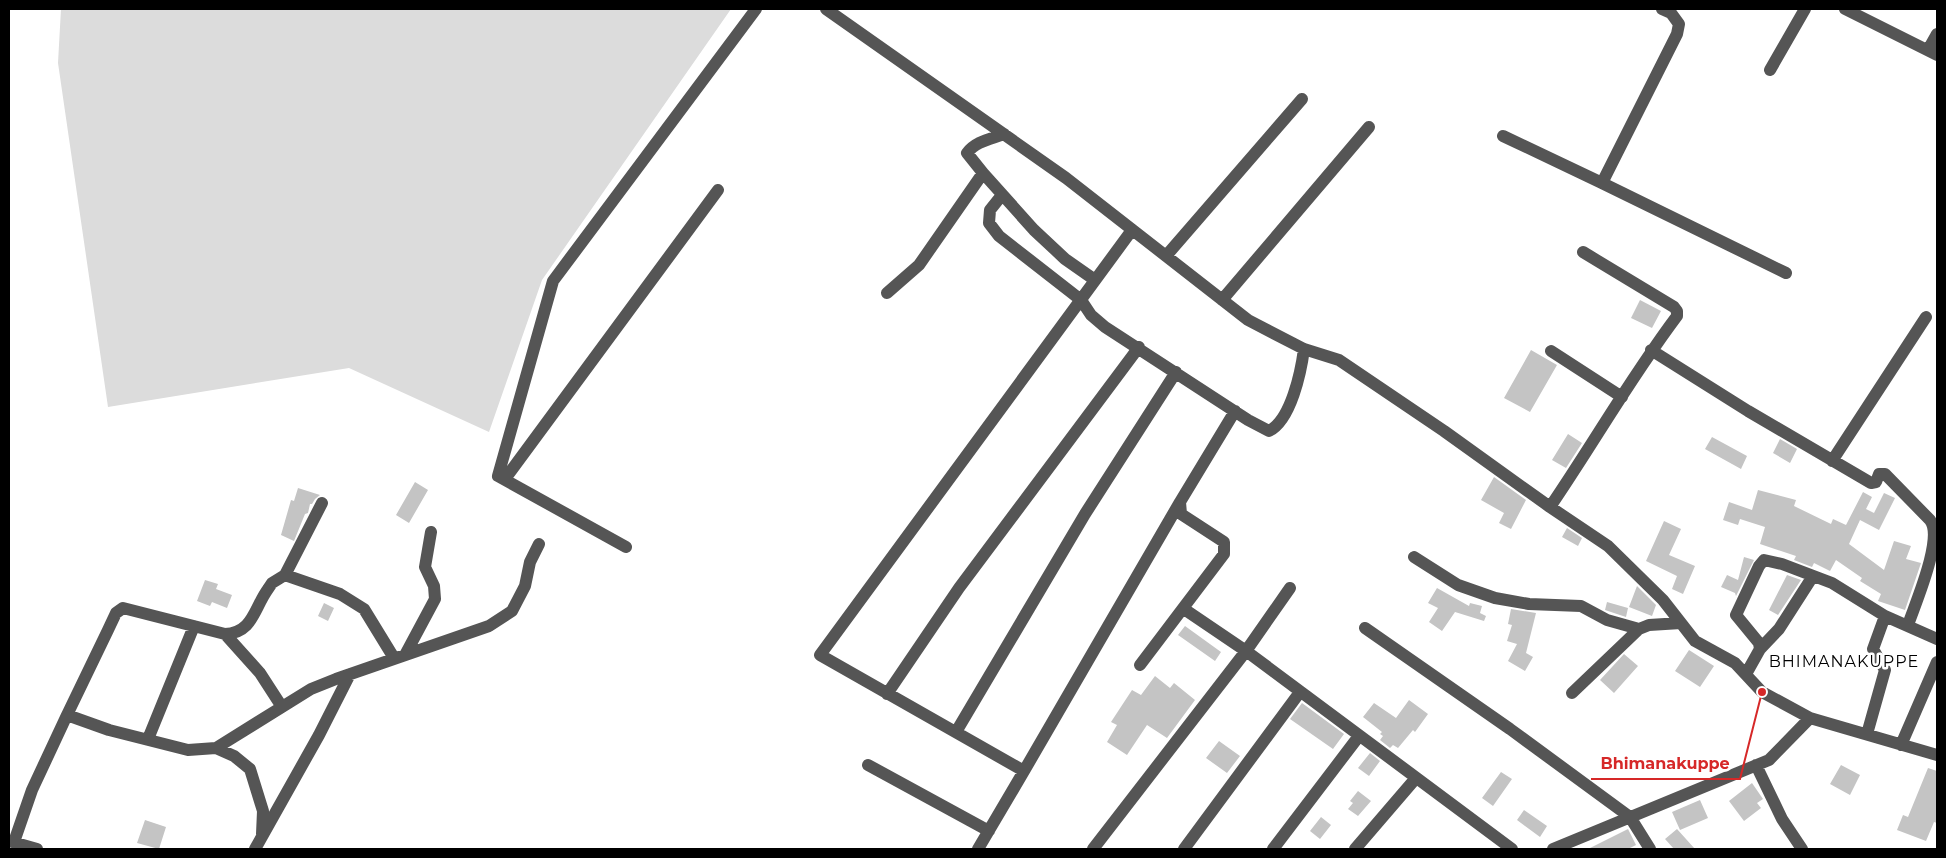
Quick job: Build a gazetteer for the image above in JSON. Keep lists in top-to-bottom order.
{
  "districts": ["BHIMANAKUPPE"],
  "places": ["Bhimanakuppe"]
}
